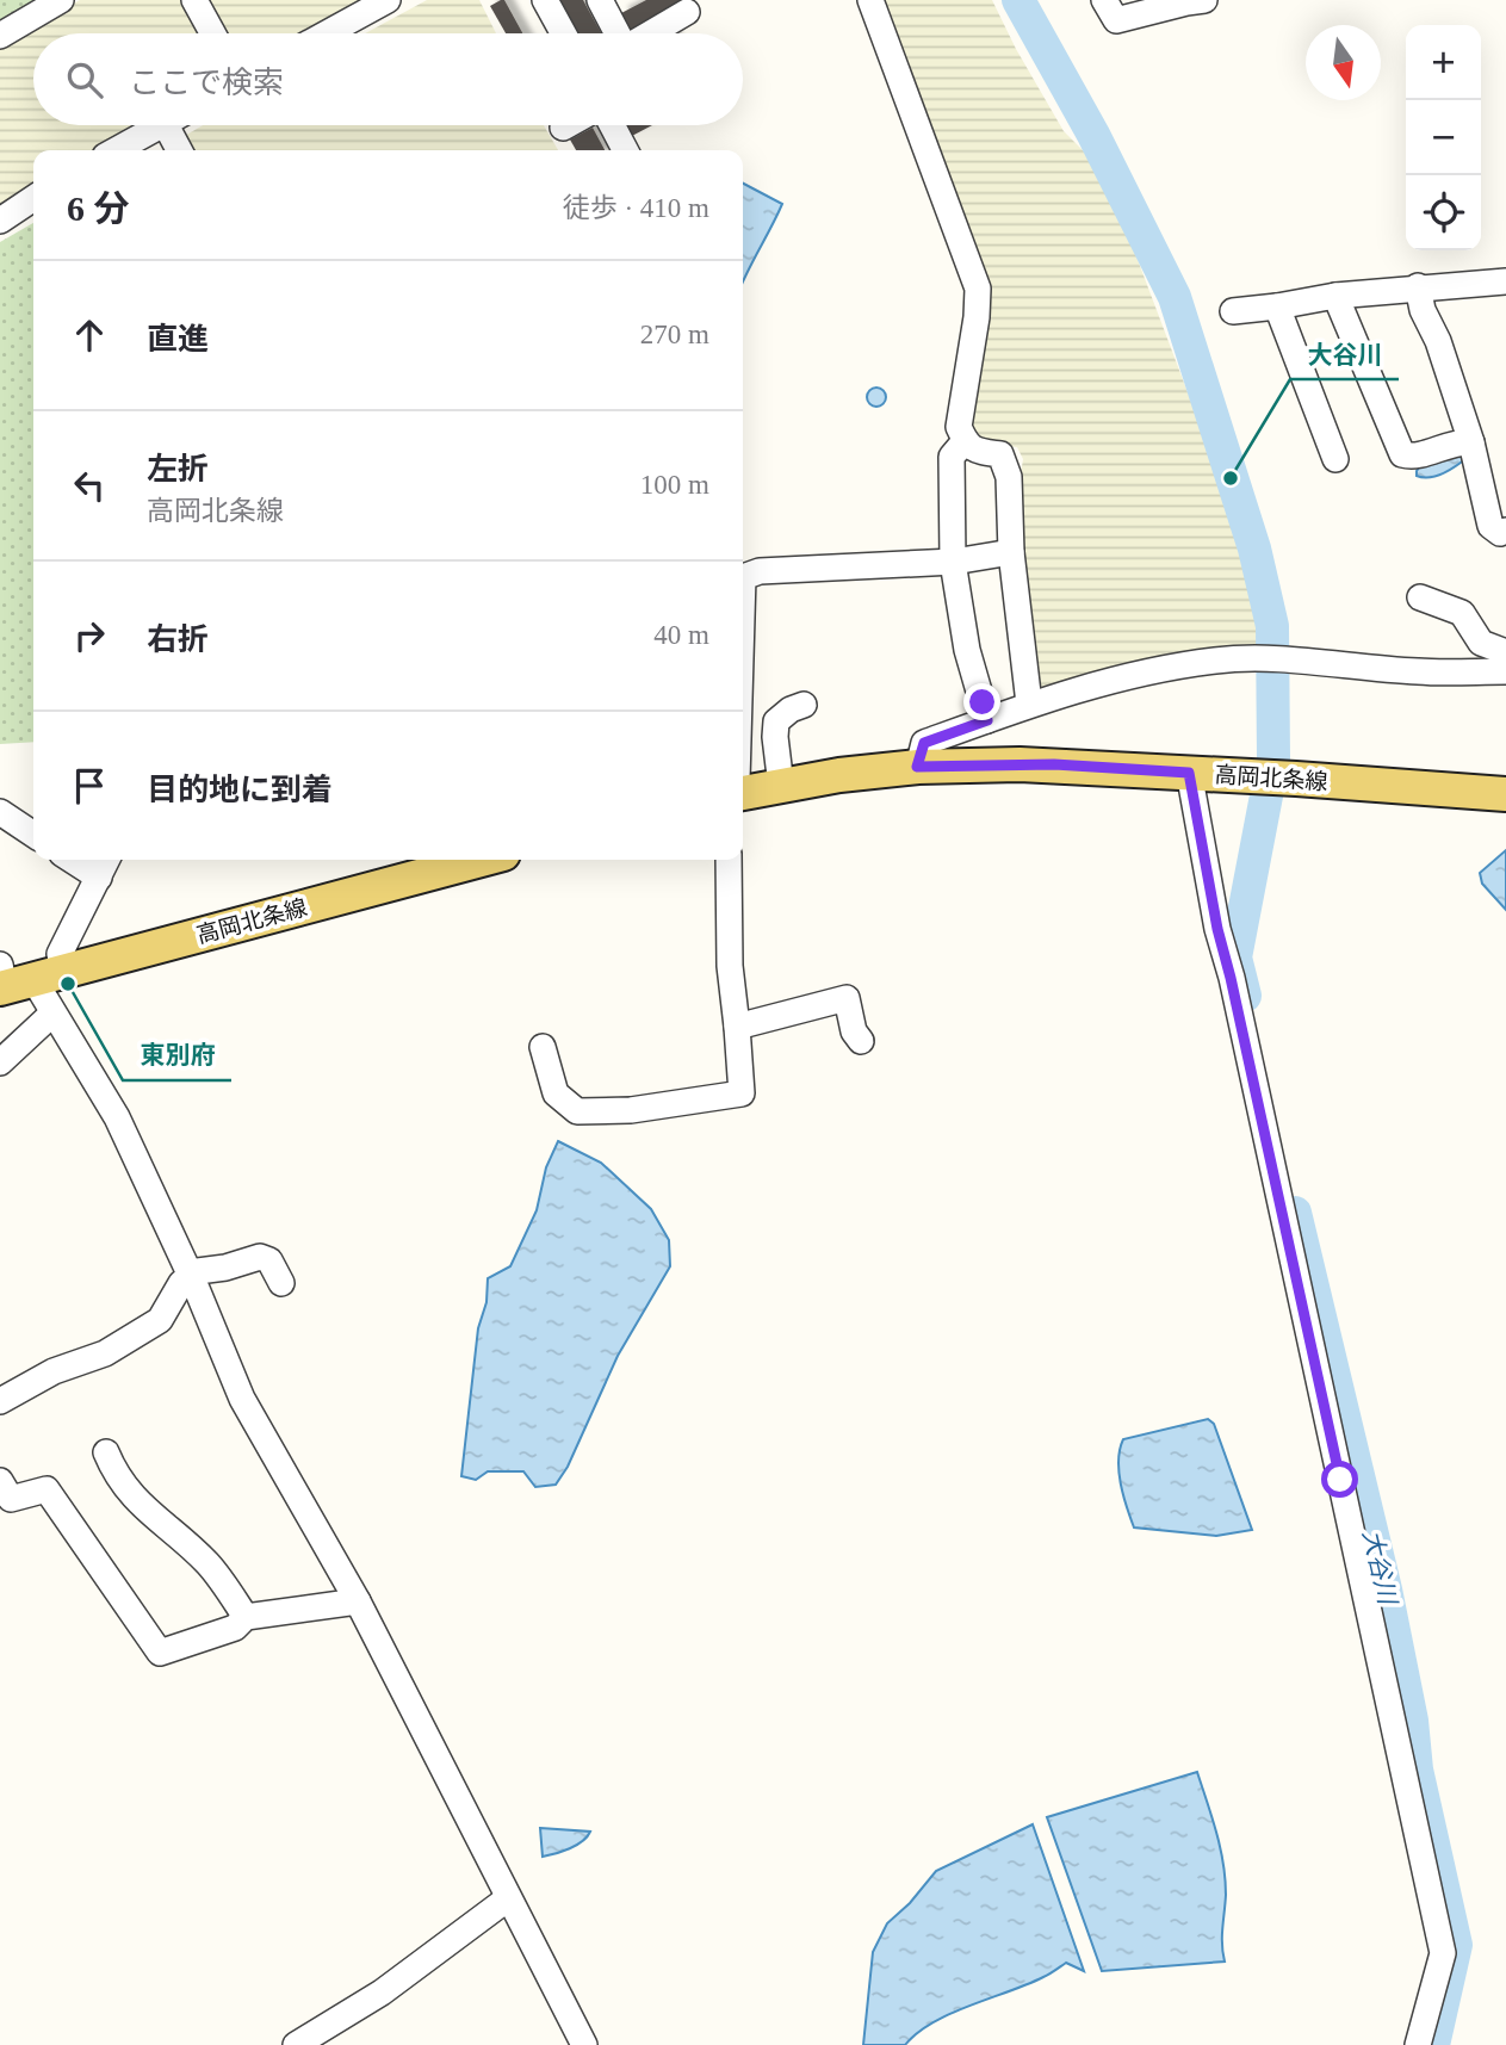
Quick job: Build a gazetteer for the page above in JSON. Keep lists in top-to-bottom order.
{
  "streets": {
    "main road": ["高岡北条線"]
  },
  "water": ["大谷川"],
  "places": ["大谷川", "東別府"],
  "north": "bottom",
  "page": {
    "map_buttons": ["+", "−"],
    "search": "ここで検索",
    "heading": ["6 分", "徒歩 · 410 m"],
    "list": [
      ["直進", "270 m"],
      ["左折", "高岡北条線", "100 m"],
      ["右折", "40 m"],
      "目的地に到着"
    ]
  }
}
